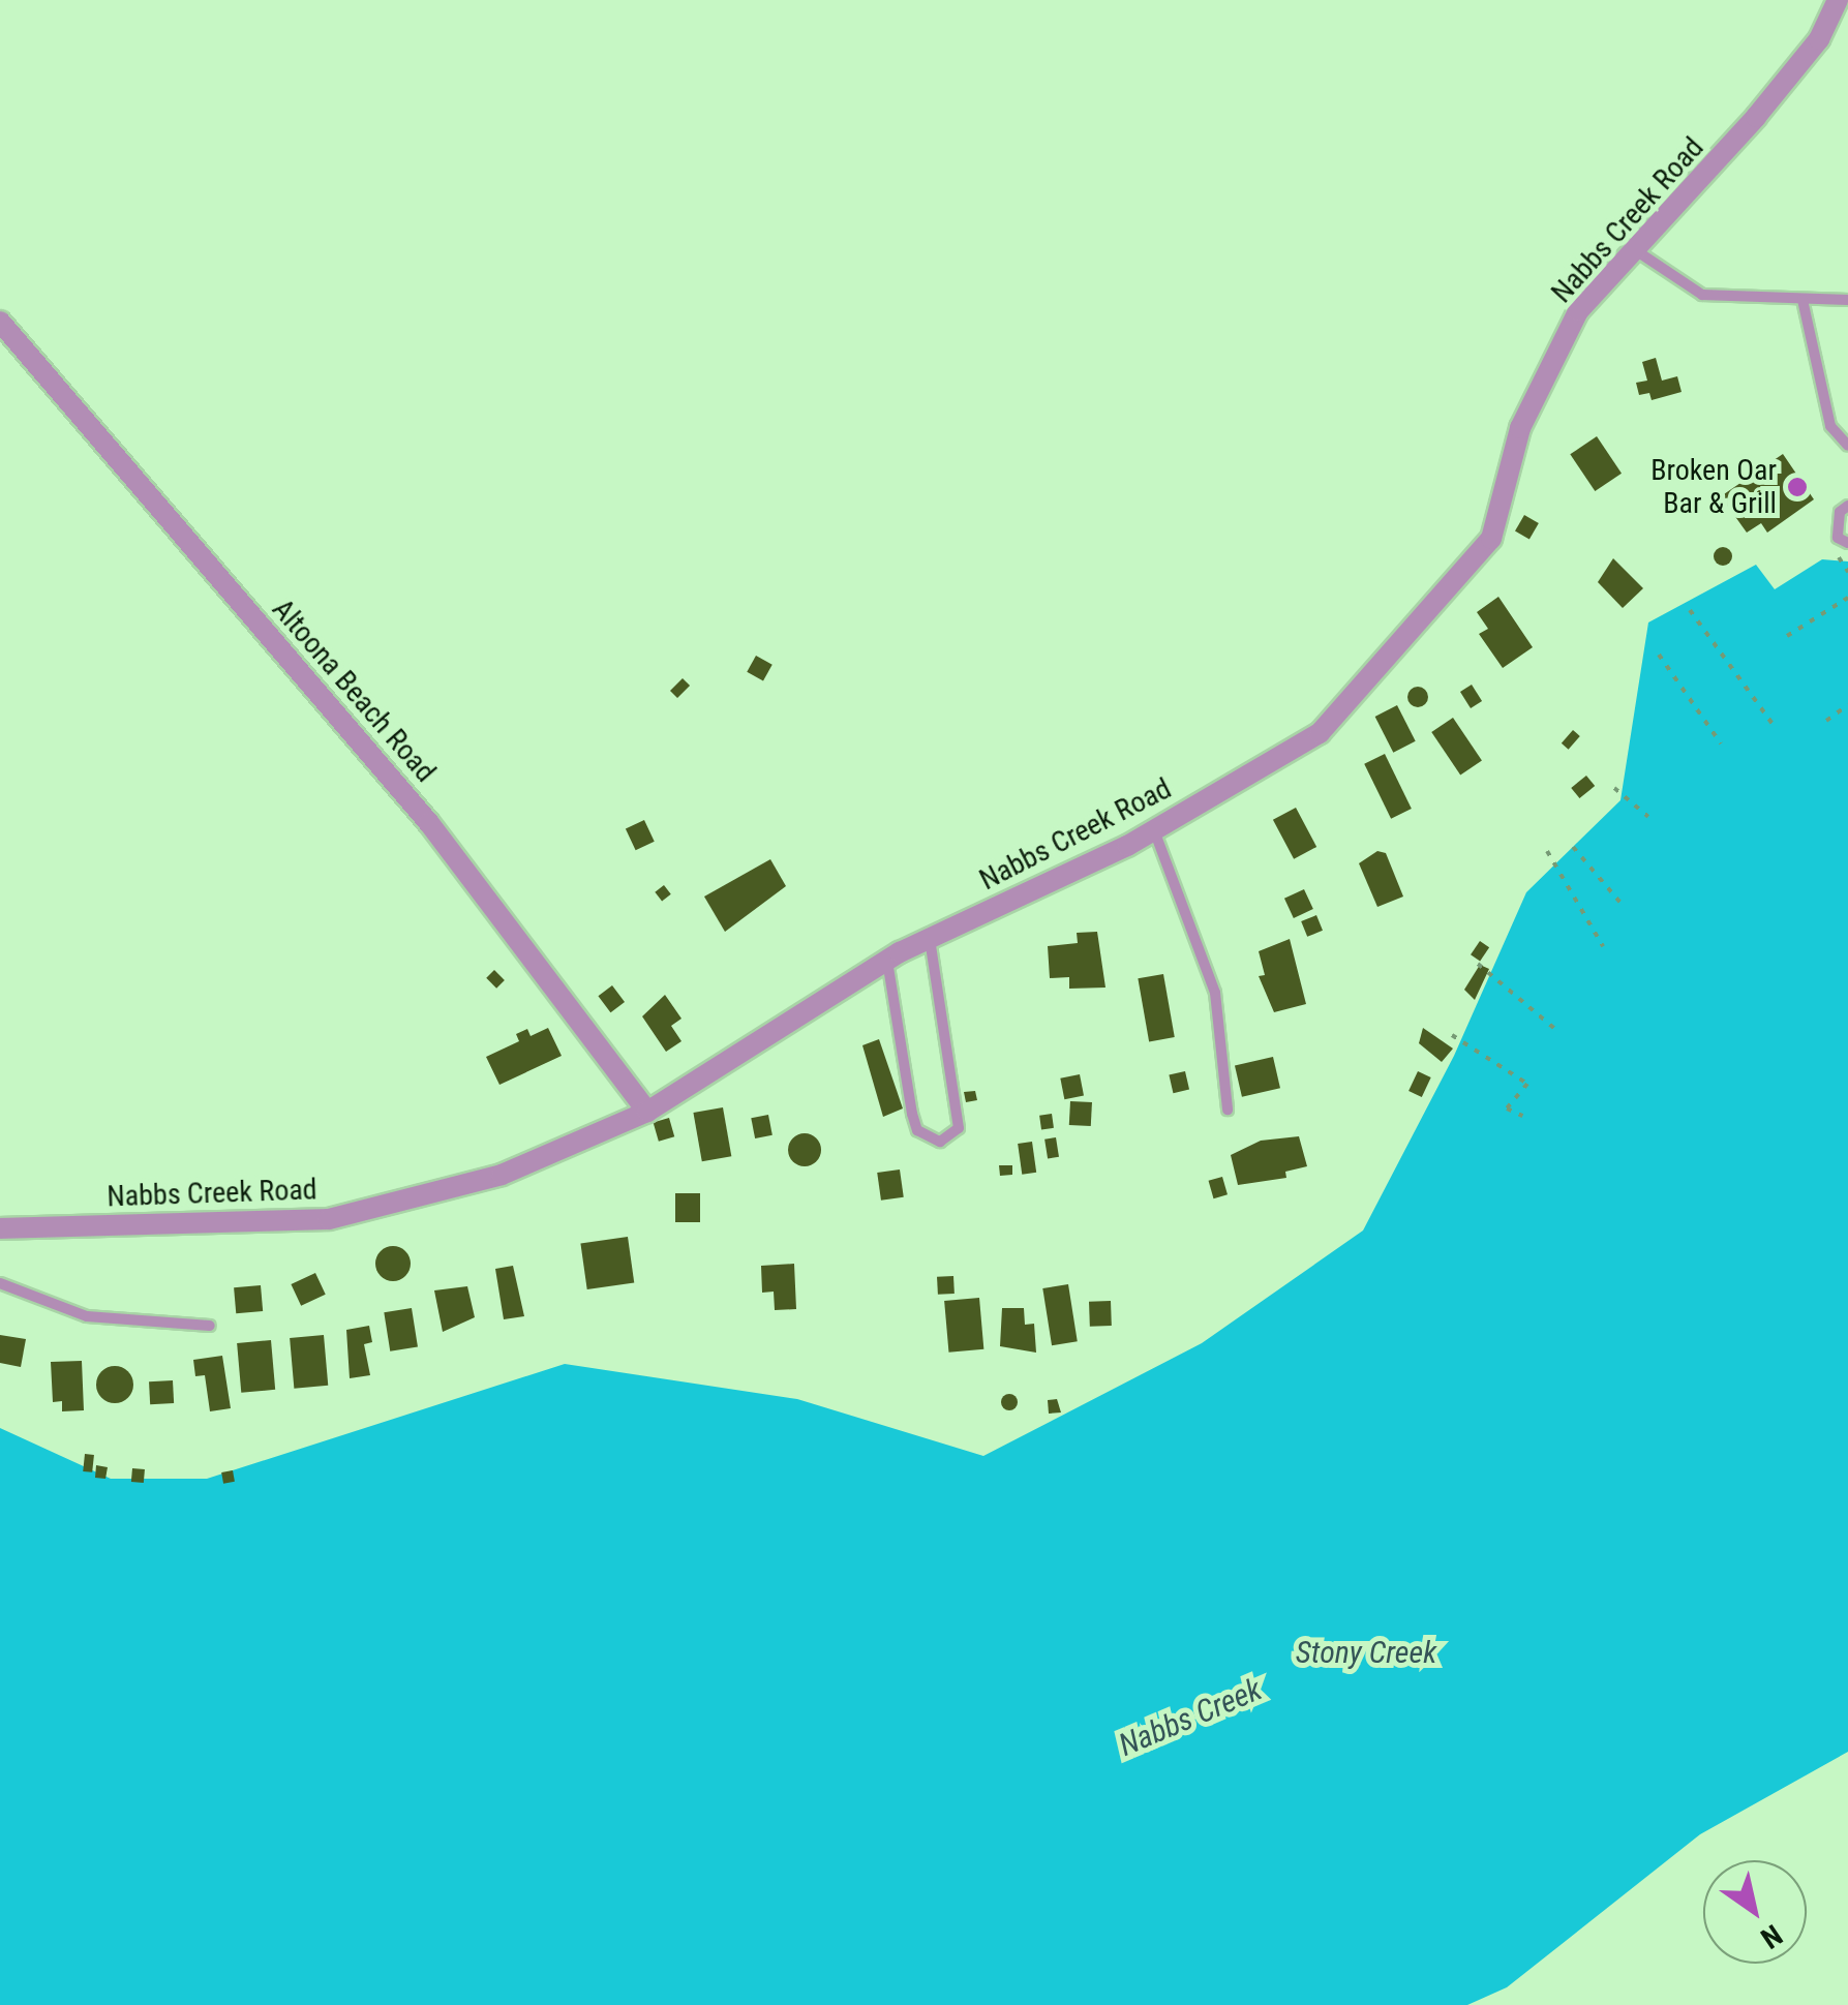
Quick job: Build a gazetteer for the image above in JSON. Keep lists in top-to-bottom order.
{
  "streets": {
    "street": ["Nabbs Creek Road", "Altoona Beach Road"]
  },
  "crossings": [
    ["Nabbs Creek Road", "Altoona Beach Road"]
  ],
  "water": ["Stony Creek", "Nabbs Creek"],
  "places": ["Broken Oar Bar & Grill"],
  "north": "bottom right"
}
